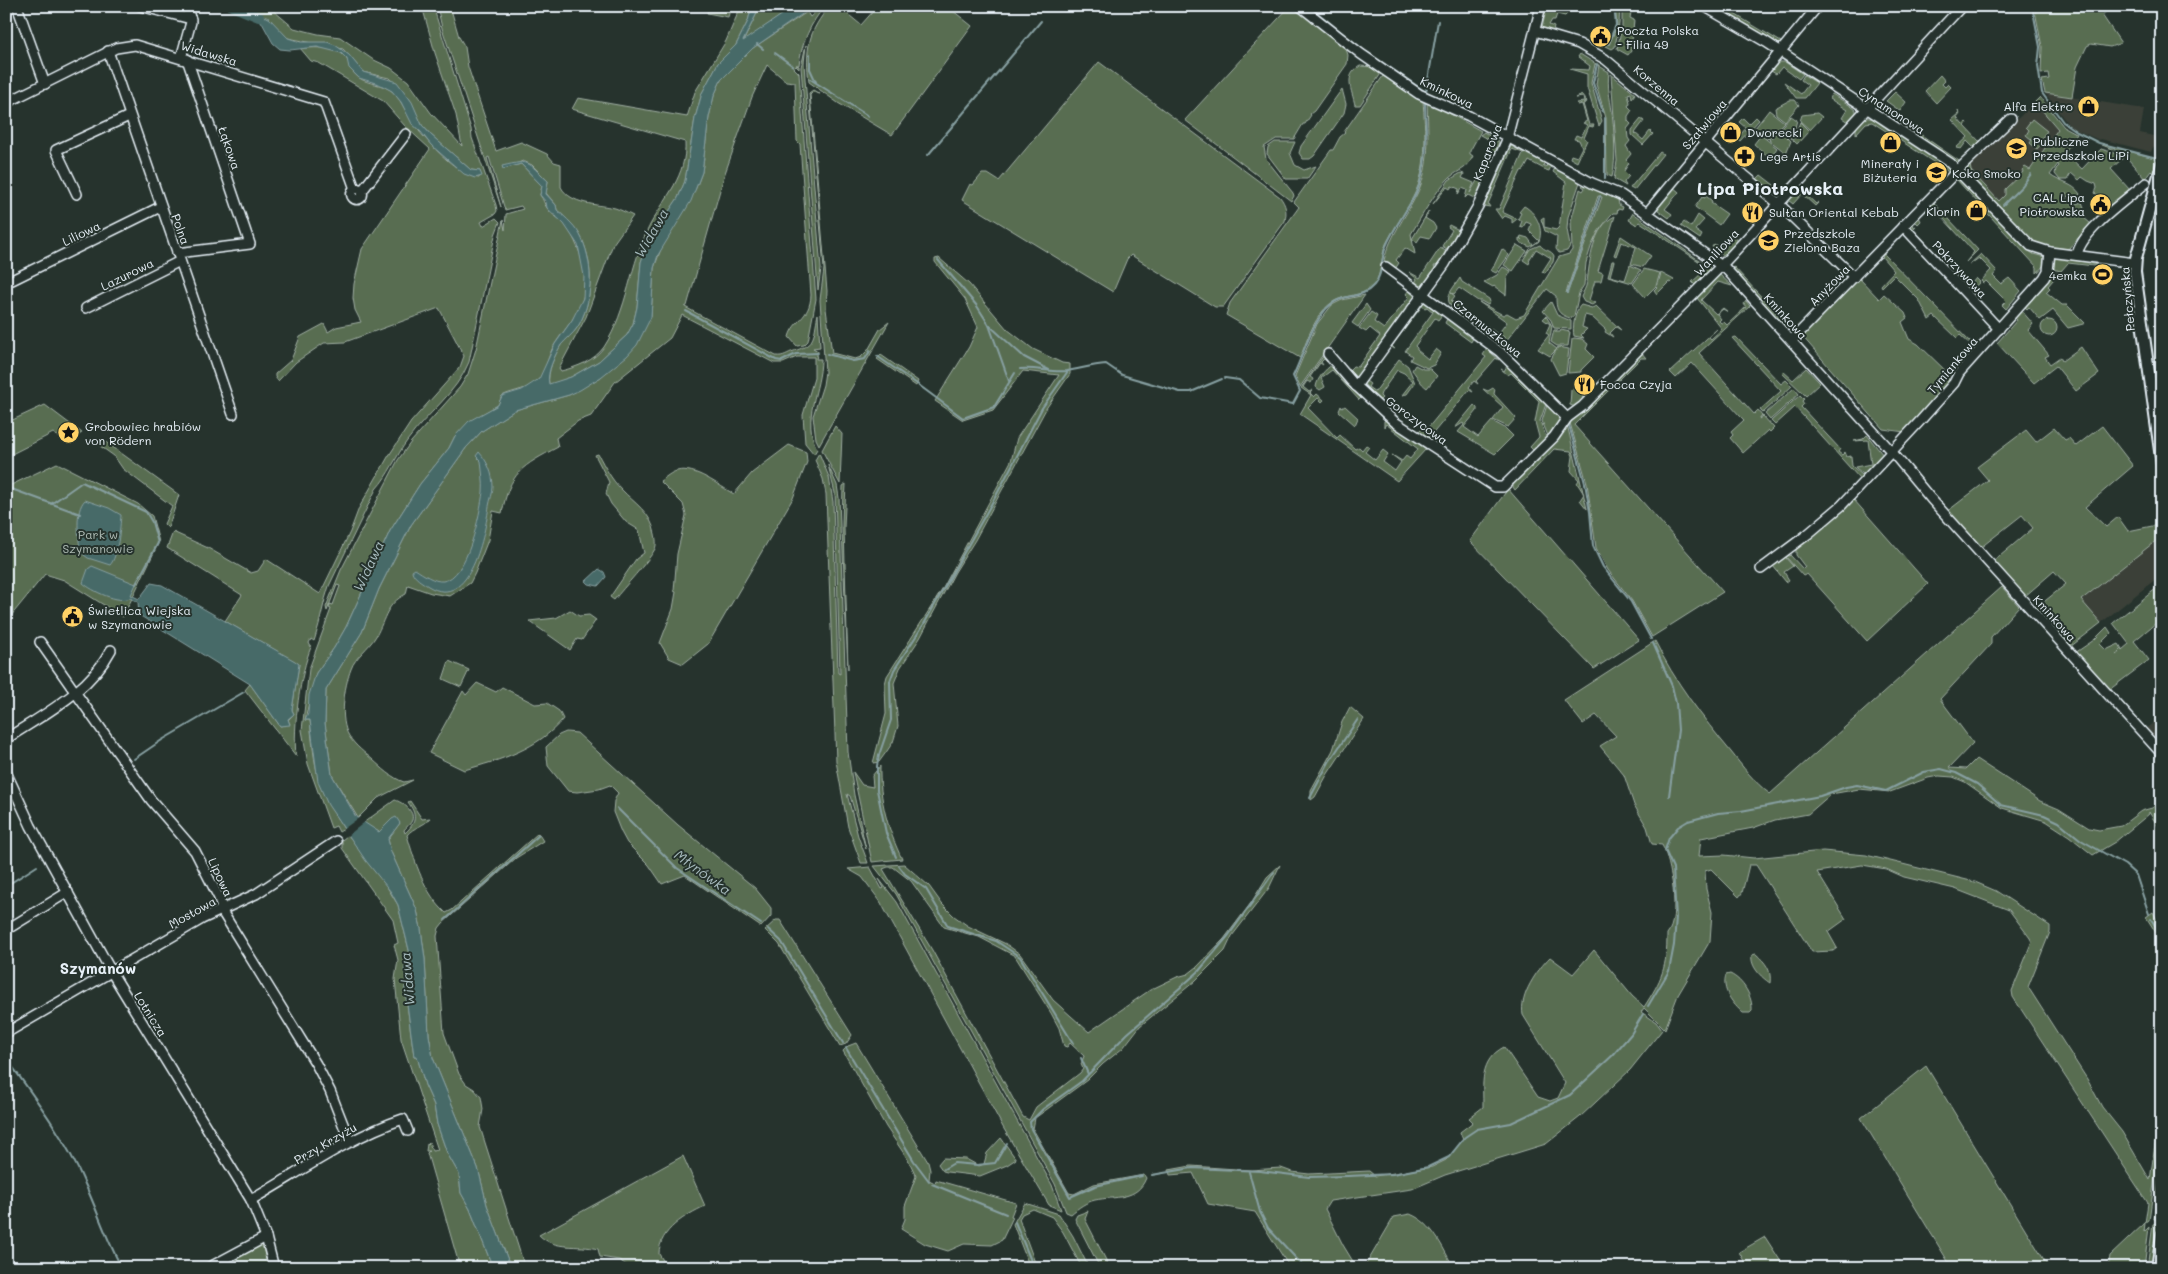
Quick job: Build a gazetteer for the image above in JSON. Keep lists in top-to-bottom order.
{
  "streets": {
    "main road": ["Pełczyńska"],
    "street": [
      "Widawska",
      "Korzenna",
      "Kminkowa",
      "Cynamonowa",
      "Szałwiowa",
      "Łąkowa",
      "Kaparowa",
      "Polna",
      "Liliowa",
      "Waniliowa",
      "Pokrzywowa",
      "Lazurowa",
      "Anyżowa",
      "Czarnuszkowa",
      "Tymiankowa",
      "Gorczycowa",
      "Lipowa",
      "Mostowa",
      "Lotnicza",
      "Przy Krzyżu"
    ]
  },
  "crossings": [
    ["Widawska", "Łąkowa"],
    ["Widawska", "Polna"],
    ["Korzenna", "Szałwiowa"],
    ["Korzenna", "Kaparowa"],
    ["Korzenna", "Waniliowa"],
    ["Korzenna", "Anyżowa"],
    ["Kminkowa", "Szałwiowa"],
    ["Kminkowa", "Kaparowa"],
    ["Kminkowa", "Waniliowa"],
    ["Kminkowa", "Anyżowa"],
    ["Kminkowa", "Tymiankowa"],
    ["Cynamonowa", "Szałwiowa"],
    ["Cynamonowa", "Waniliowa"],
    ["Cynamonowa", "Anyżowa"],
    ["Cynamonowa", "Tymiankowa"],
    ["Łąkowa", "Lazurowa"],
    ["Kaparowa", "Czarnuszkowa"],
    ["Kaparowa", "Gorczycowa"],
    ["Polna", "Liliowa"],
    ["Polna", "Lazurowa"],
    ["Waniliowa", "Czarnuszkowa"],
    ["Waniliowa", "Gorczycowa"],
    ["Pokrzywowa", "Anyżowa"],
    ["Pokrzywowa", "Tymiankowa"],
    ["Lipowa", "Mostowa"],
    ["Lipowa", "Przy Krzyżu"],
    ["Mostowa", "Lotnicza"],
    ["Lotnicza", "Przy Krzyżu"]
  ],
  "districts": ["Lipa Piotrowska", "Szymanów"],
  "water": ["Widawa", "Młynówka"],
  "parks": ["Park w Szymanowie"],
  "places": {
    "public building": ["Poczta Polska - Filia 49", "CAL Lipa Piotrowska", "Świetlica Wiejska w Szymanowie"],
    "shop": [
      "Alfa Elektro",
      "Dworecki",
      "Minerały i Biżuteria",
      "Klorin"
    ],
    "school or university": ["Publiczne Przedszkole LiPi", "Koko Smoko", "Przedszkole Zielona Baza"],
    "pharmacy": ["Lege Artis"],
    "restaurant": ["Sultan Oriental Kebab", "Focca Czyja"],
    "sports": ["4emka"],
    "place": ["Grobowiec hrabiów von Rödern"]
  }
}
